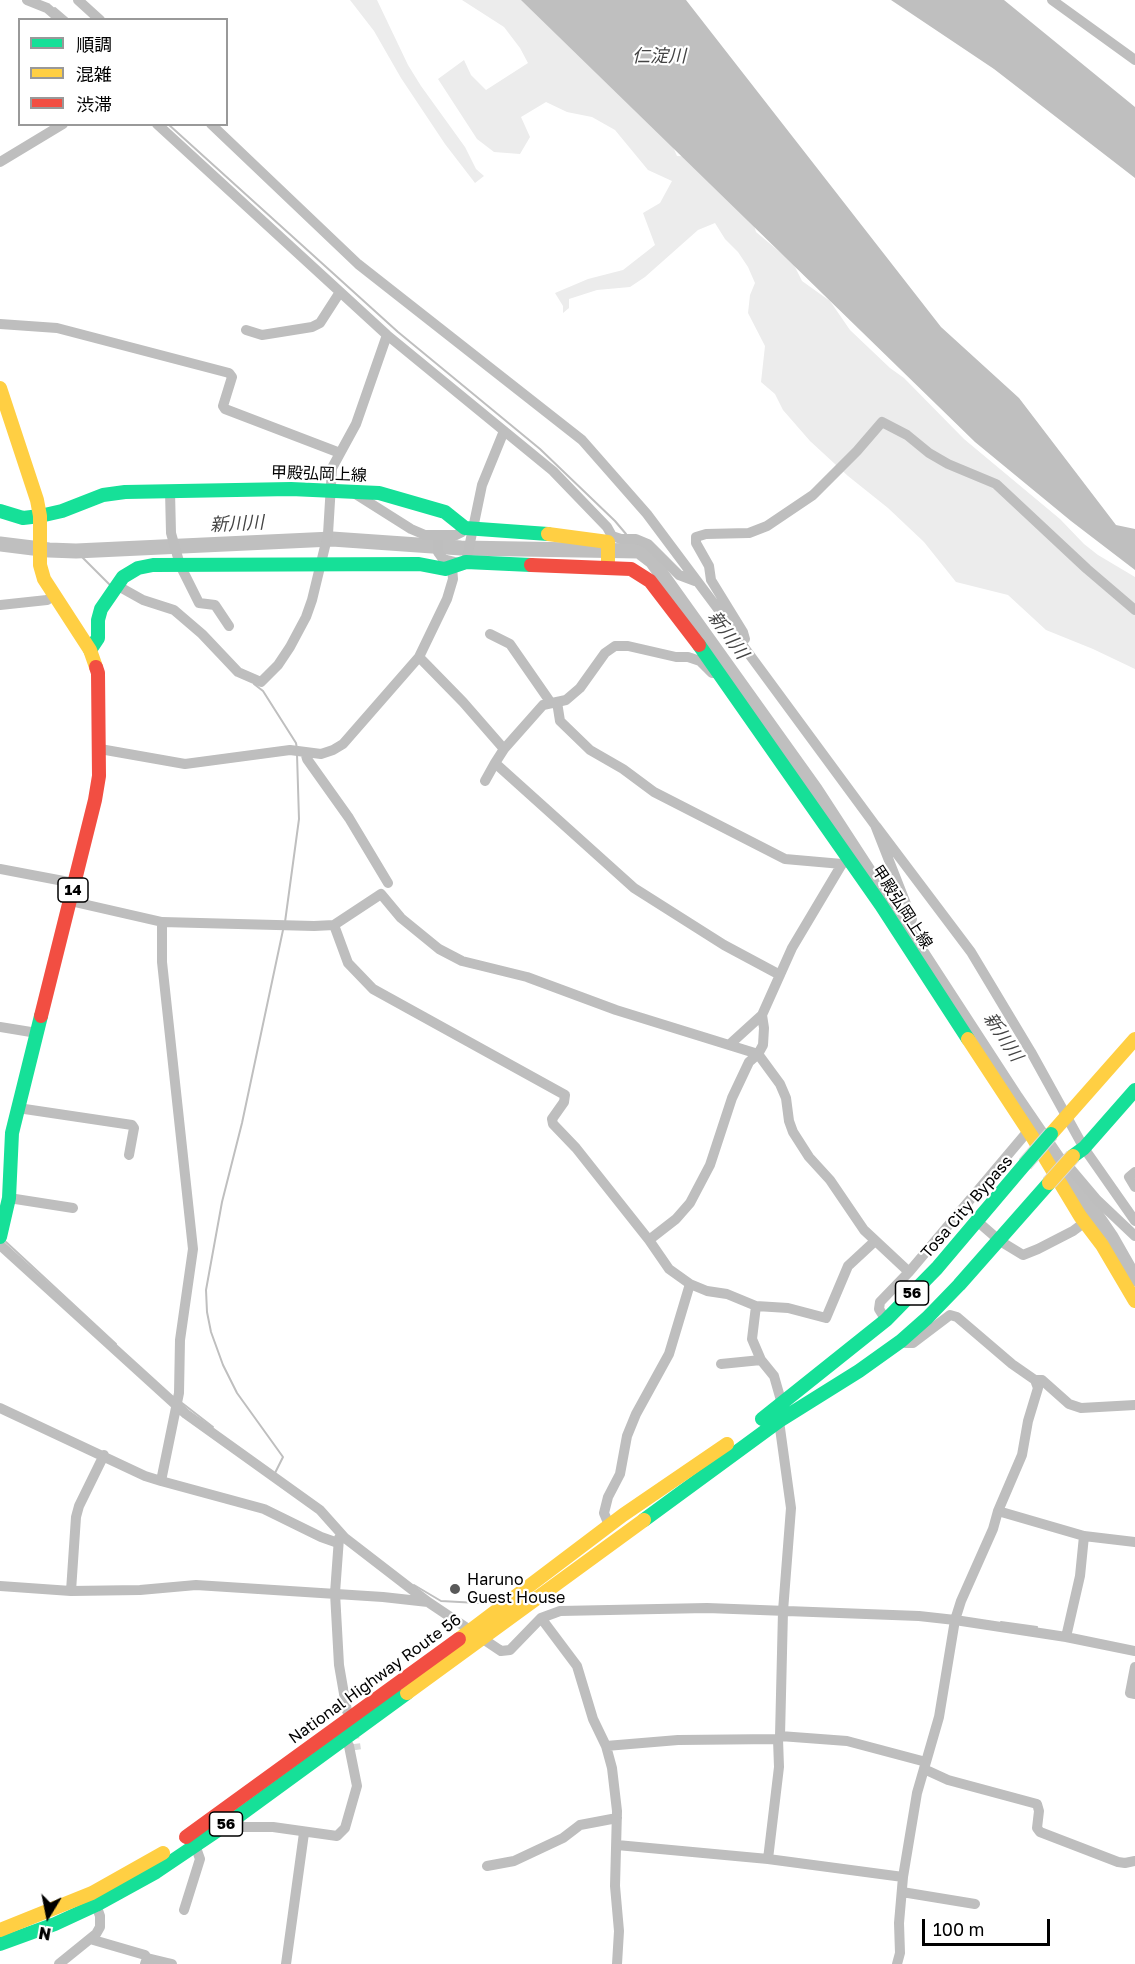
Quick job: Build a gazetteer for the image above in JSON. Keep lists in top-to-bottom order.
{
  "streets": {
    "main road": [
      "甲殿弘岡上線",
      "14",
      "Tosa City Bypass",
      "56",
      "National Highway Route 56"
    ]
  },
  "crossings": [
    ["甲殿弘岡上線", "14"],
    ["Tosa City Bypass", "National Highway Route 56"],
    ["56", "National Highway Route 56"]
  ],
  "water": ["仁淀川", "新川川"],
  "places": ["Haruno Guest House"],
  "legend": ["順調", "混雑", "渋滞"],
  "scale_bar": "100 m",
  "north": "bottom"
}
